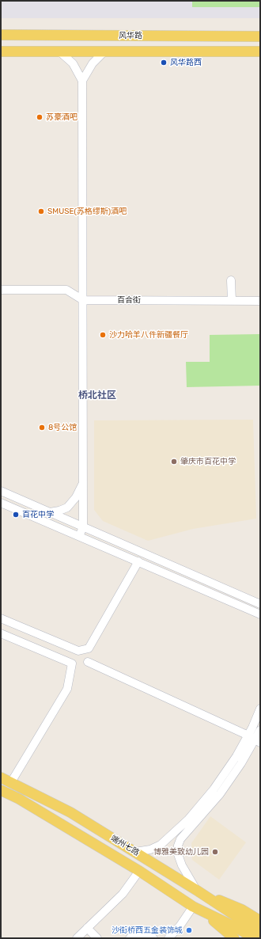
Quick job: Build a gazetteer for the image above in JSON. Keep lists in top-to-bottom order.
{
  "streets": {
    "main road": ["风华路", "端州七路"],
    "street": ["百合街"]
  },
  "districts": ["桥北社区"],
  "places": [
    "风华路西",
    "苏豪酒吧",
    "SMUSE(苏格缪斯)酒吧",
    "沙力哈羊八件新疆餐厅",
    "8号公馆",
    "肇庆市百花中学",
    "百花中学",
    "博雅美致幼儿园",
    "沙街桥西五金装饰城"
  ]
}
